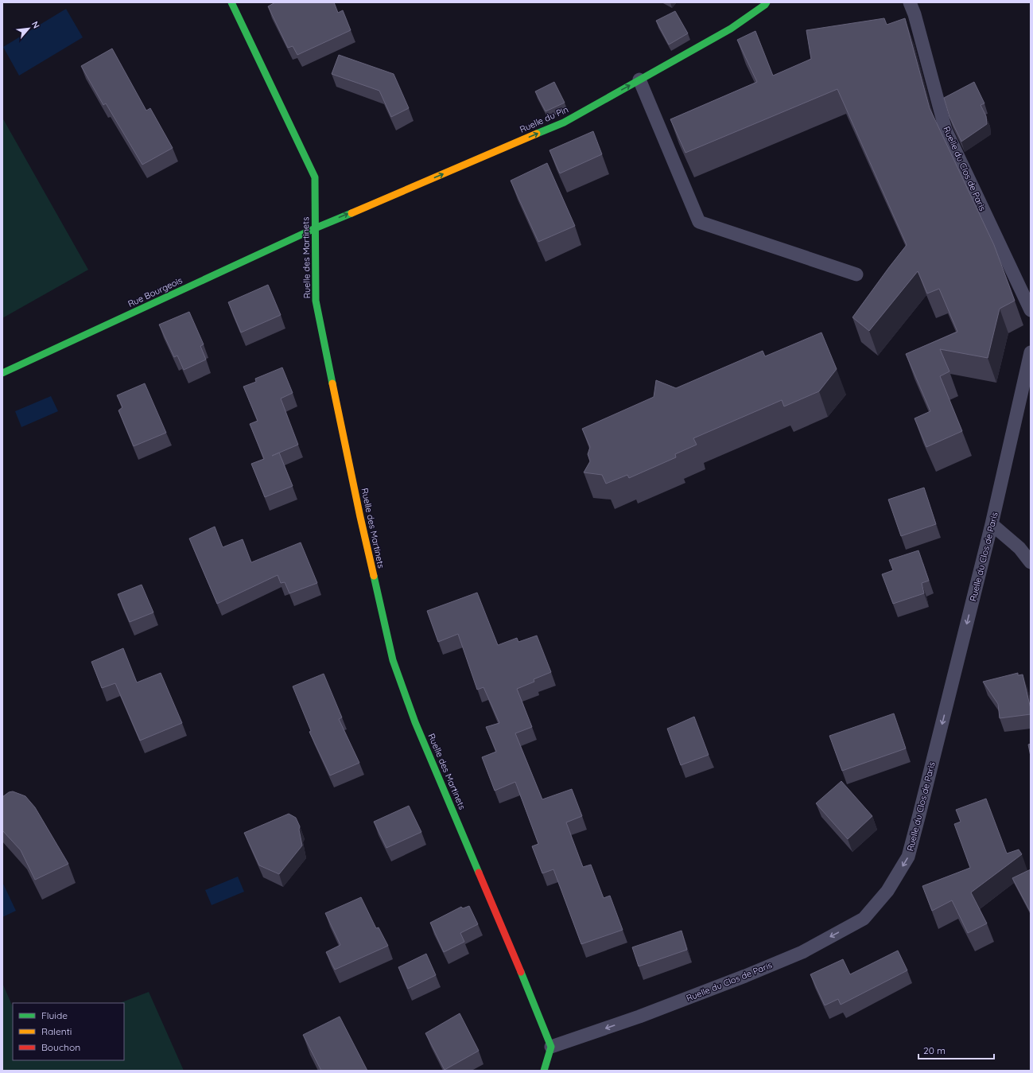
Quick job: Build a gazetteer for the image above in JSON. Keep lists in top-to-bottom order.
{
  "streets": {
    "street": ["Ruelle du Pin", "Ruelle des Martinets", "Rue Bourgeois"],
    "lane": ["Ruelle du Clos de Paris"]
  },
  "crossings": [
    ["Ruelle du Pin", "Ruelle des Martinets"],
    ["Ruelle du Pin", "Rue Bourgeois"],
    ["Ruelle du Clos de Paris", "Ruelle des Martinets"],
    ["Ruelle des Martinets", "Rue Bourgeois"]
  ],
  "one_way": ["Ruelle du Pin", "Ruelle du Clos de Paris"],
  "legend": ["Fluide", "Ralenti", "Bouchon"],
  "scale_bar": "20 m",
  "north": "top right"
}
